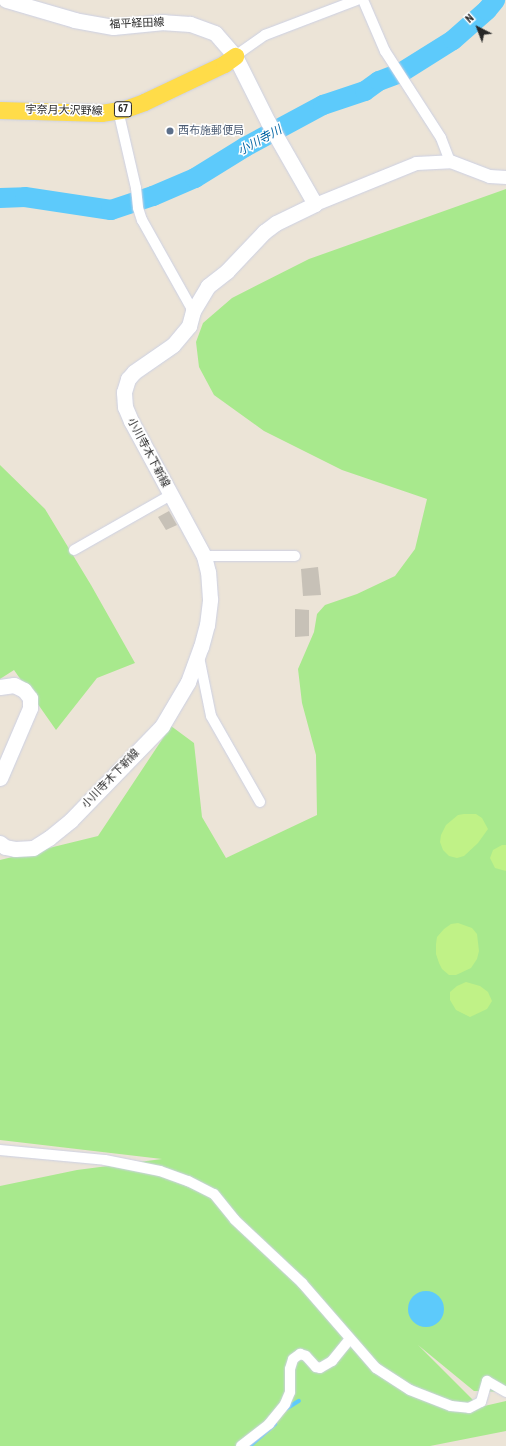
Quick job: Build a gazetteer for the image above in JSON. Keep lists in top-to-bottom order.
{
  "streets": {
    "main road": [
      "福平経田線",
      "67",
      "宇奈月大沢野線",
      "小川寺木下新線"
    ]
  },
  "crossings": [
    ["福平経田線", "宇奈月大沢野線"]
  ],
  "water": ["小川寺川"],
  "places": ["西布施郵便局"],
  "north": "top left"
}
